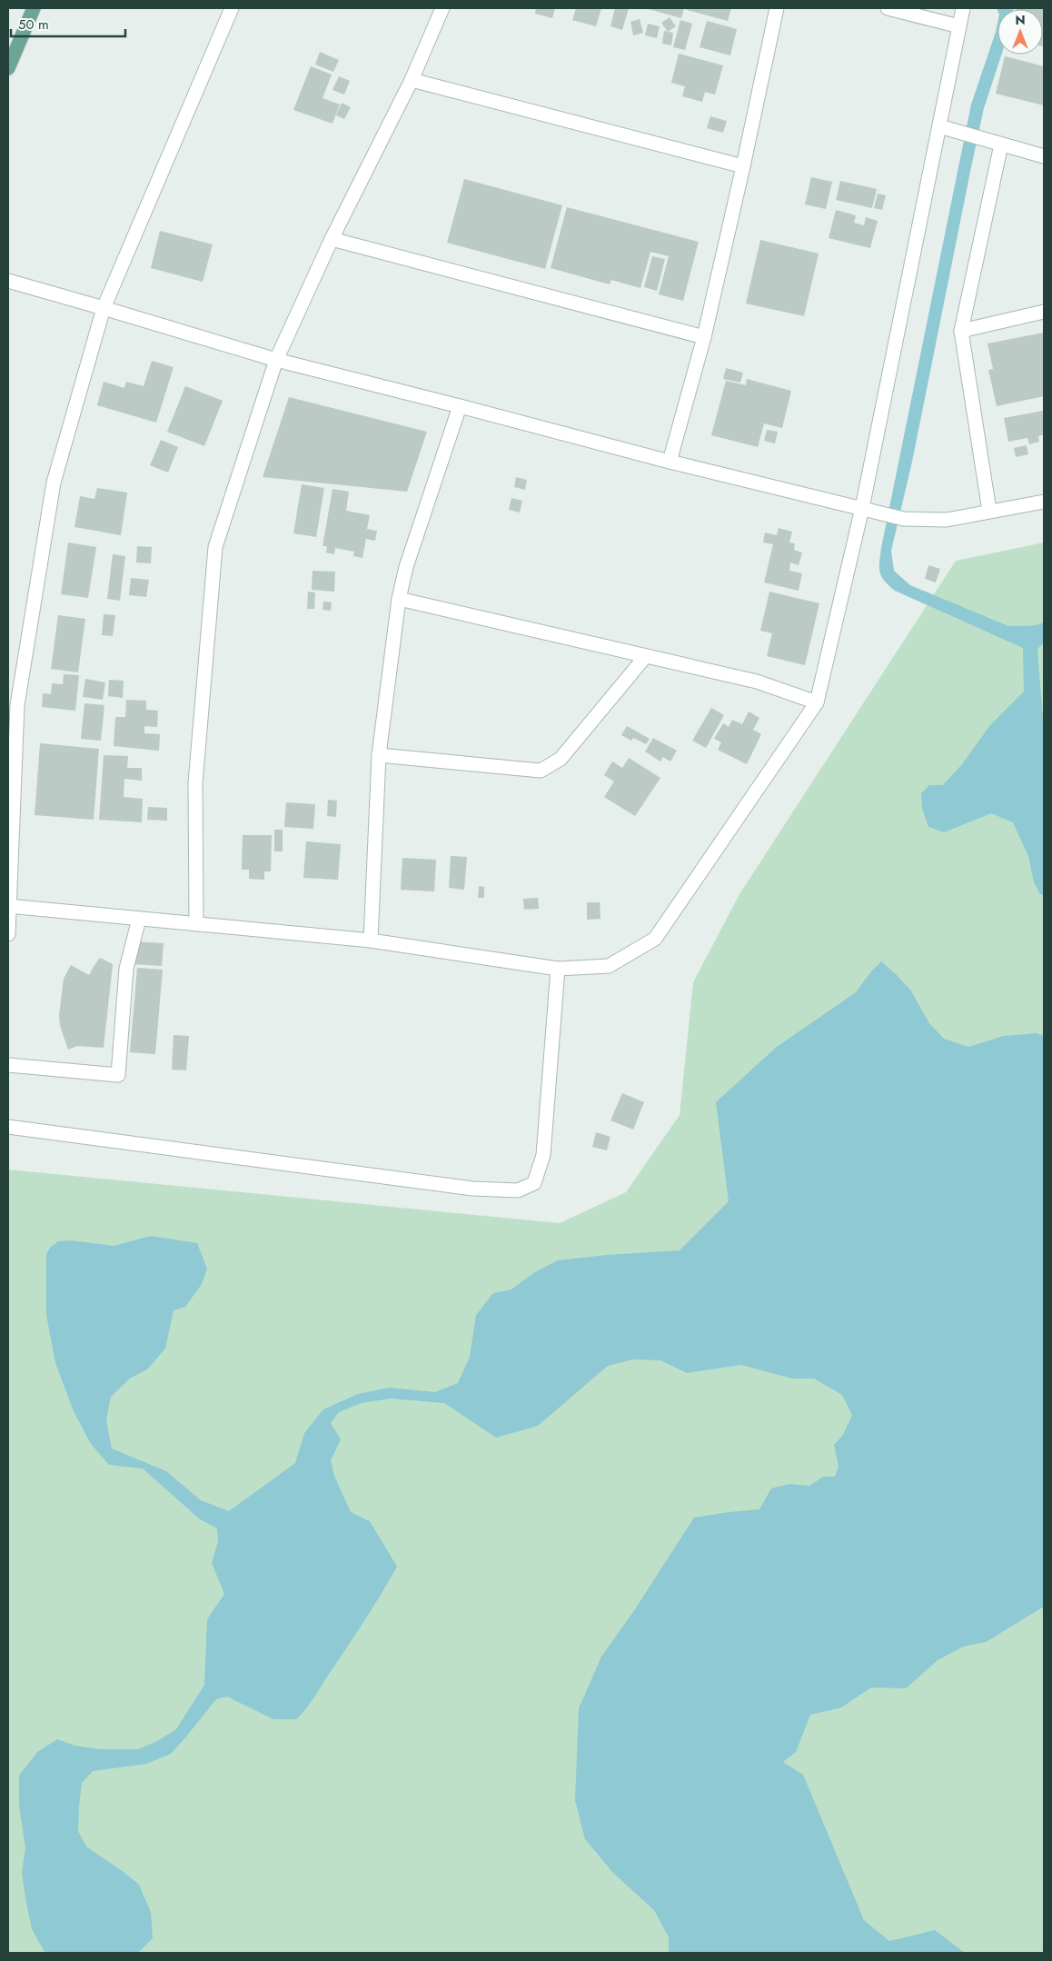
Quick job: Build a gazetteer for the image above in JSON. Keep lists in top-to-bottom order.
{
  "scale_bar": "50 m",
  "north": "top"
}
